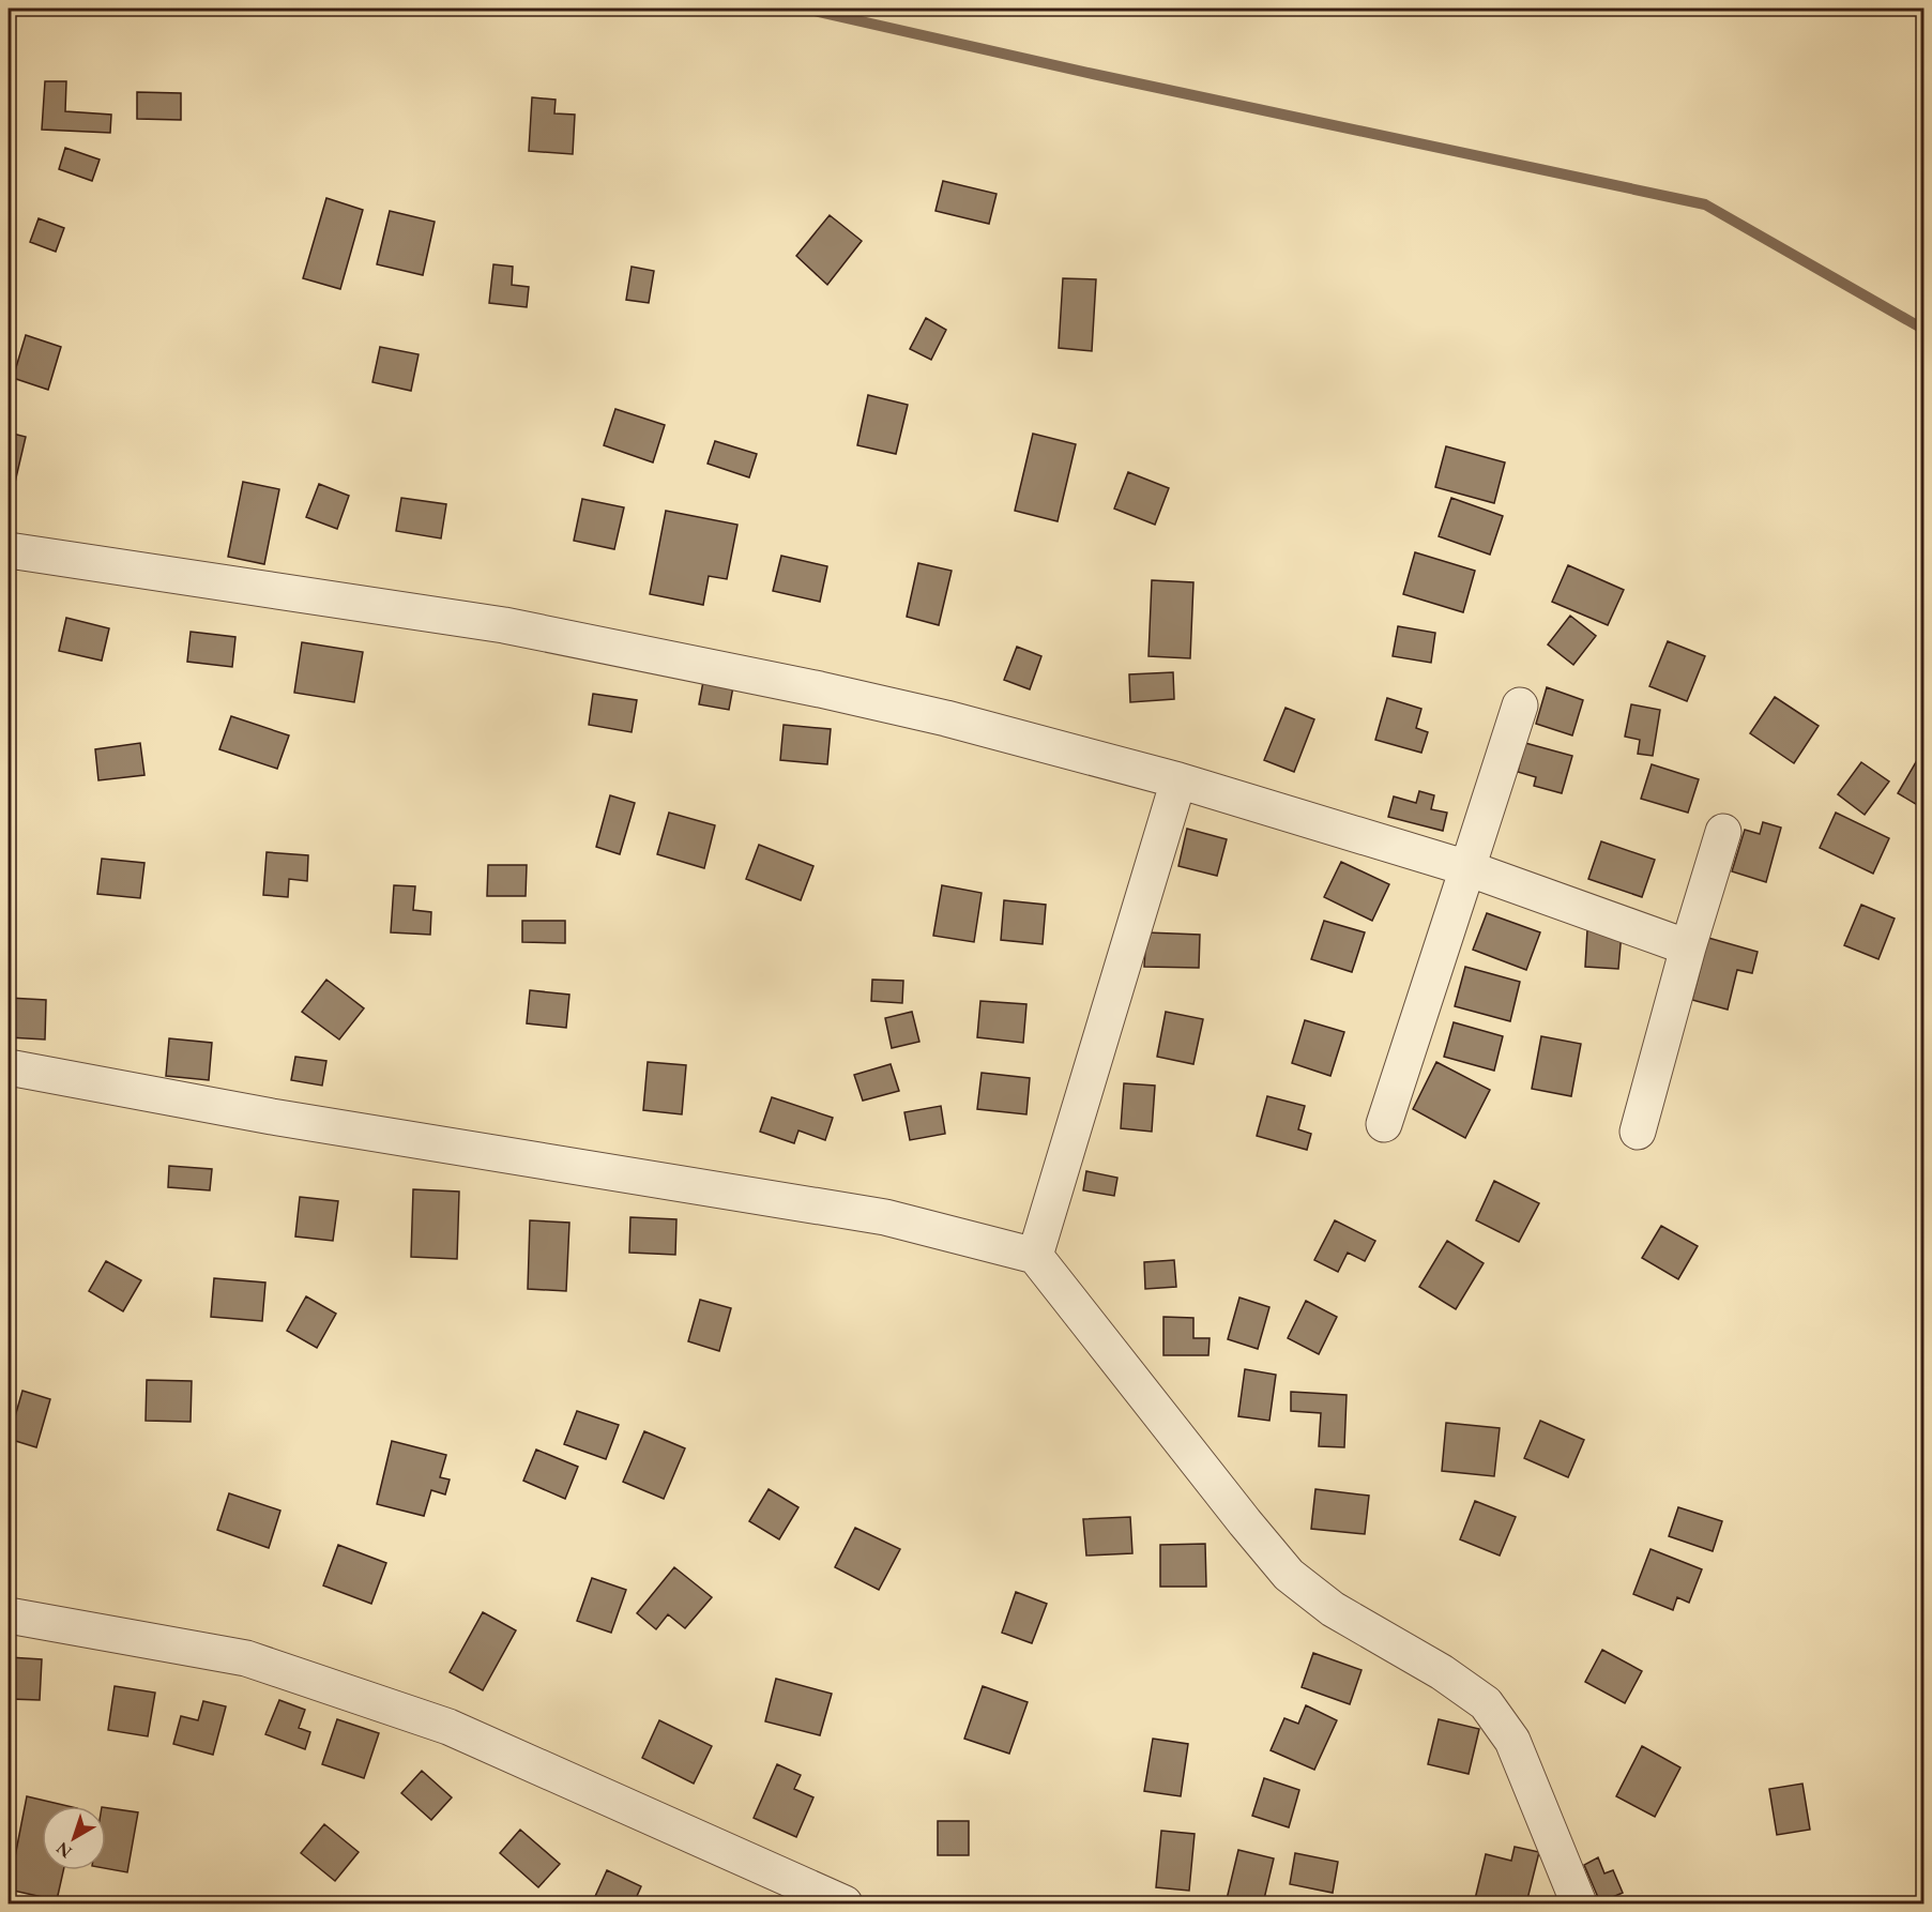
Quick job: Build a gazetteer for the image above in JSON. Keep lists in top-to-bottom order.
{
  "north": "bottom left"
}
